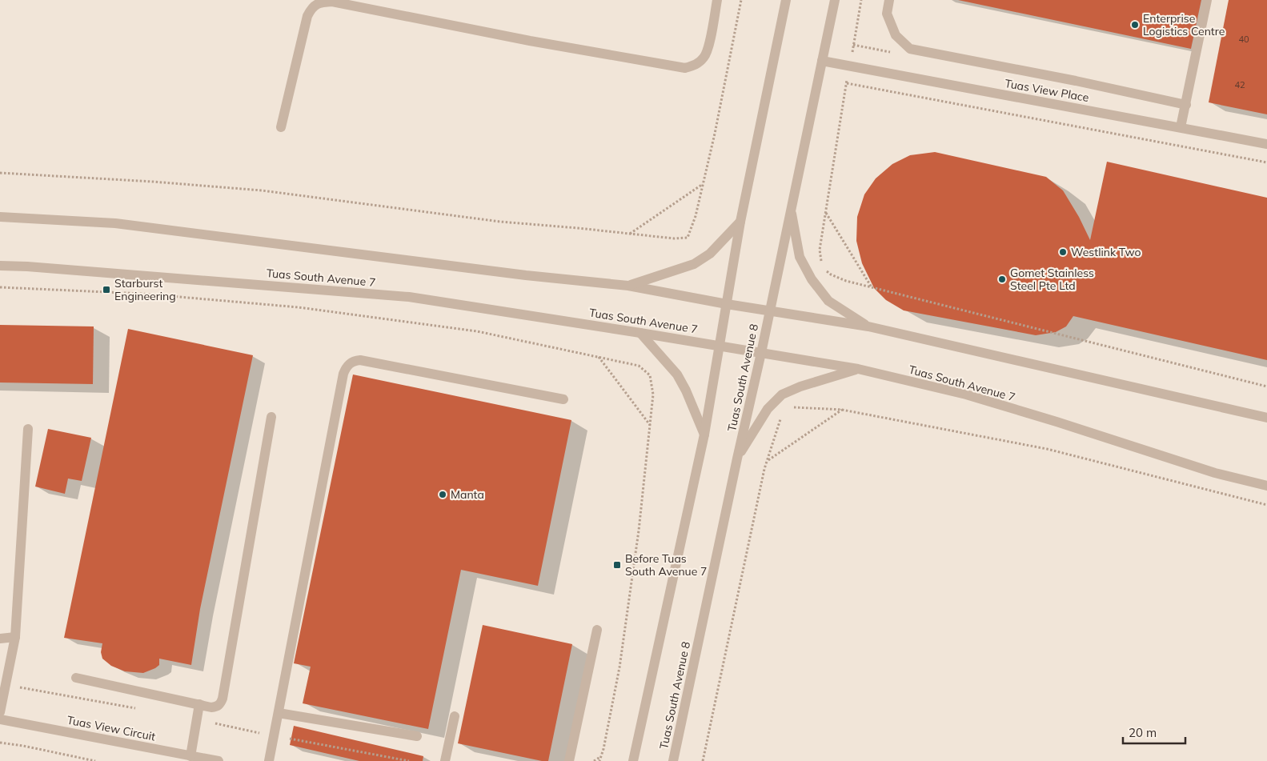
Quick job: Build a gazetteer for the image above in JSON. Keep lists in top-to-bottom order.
{
  "streets": {
    "street": [
      "Tuas View Place",
      "Tuas South Avenue 7",
      "Tuas South Avenue 8",
      "Tuas View Circuit"
    ]
  },
  "crossings": [
    ["Tuas View Place", "Tuas South Avenue 8"],
    ["Tuas South Avenue 7", "Tuas South Avenue 8"]
  ],
  "places": {
    "other": [
      "Enterprise Logistics Centre",
      "Westlink Two",
      "Gomet Stainless Steel Pte Ltd",
      "Manta"
    ],
    "transit": ["Starburst Engineering", "Before Tuas South Avenue 7"]
  },
  "house_numbers": ["40", "42"],
  "scale_bar": "20 m"
}
